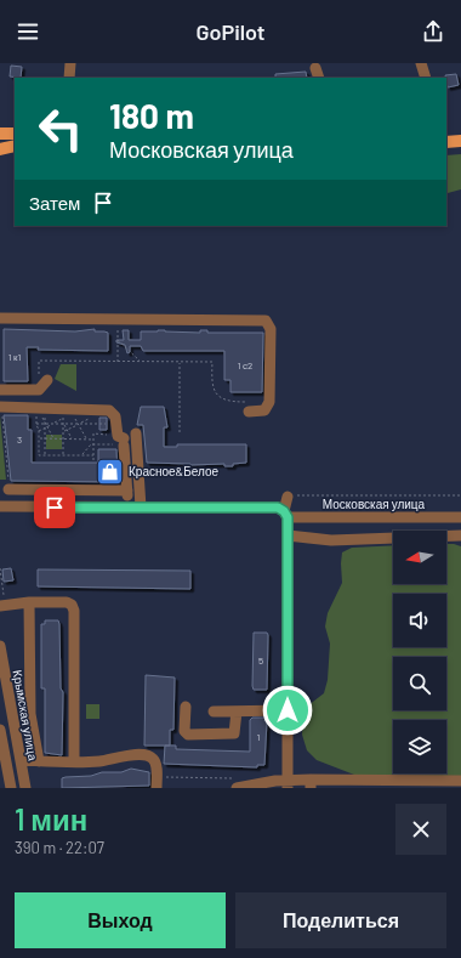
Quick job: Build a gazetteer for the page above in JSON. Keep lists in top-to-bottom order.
{
  "streets": {
    "street": ["Московская улица", "Крымская улица"]
  },
  "places": {
    "shop": ["Красное&Белое"]
  },
  "house_numbers": [
    "1 к1",
    "1 с2",
    "3",
    "5",
    "1"
  ],
  "north": "left",
  "page": {
    "header": "GoPilot",
    "turn": ["180 m", "Московская улица"],
    "then": "Затем",
    "heading": ["1 мин", "390 m · 22:07"],
    "buttons": ["Выход", "Поделиться"]
  }
}
